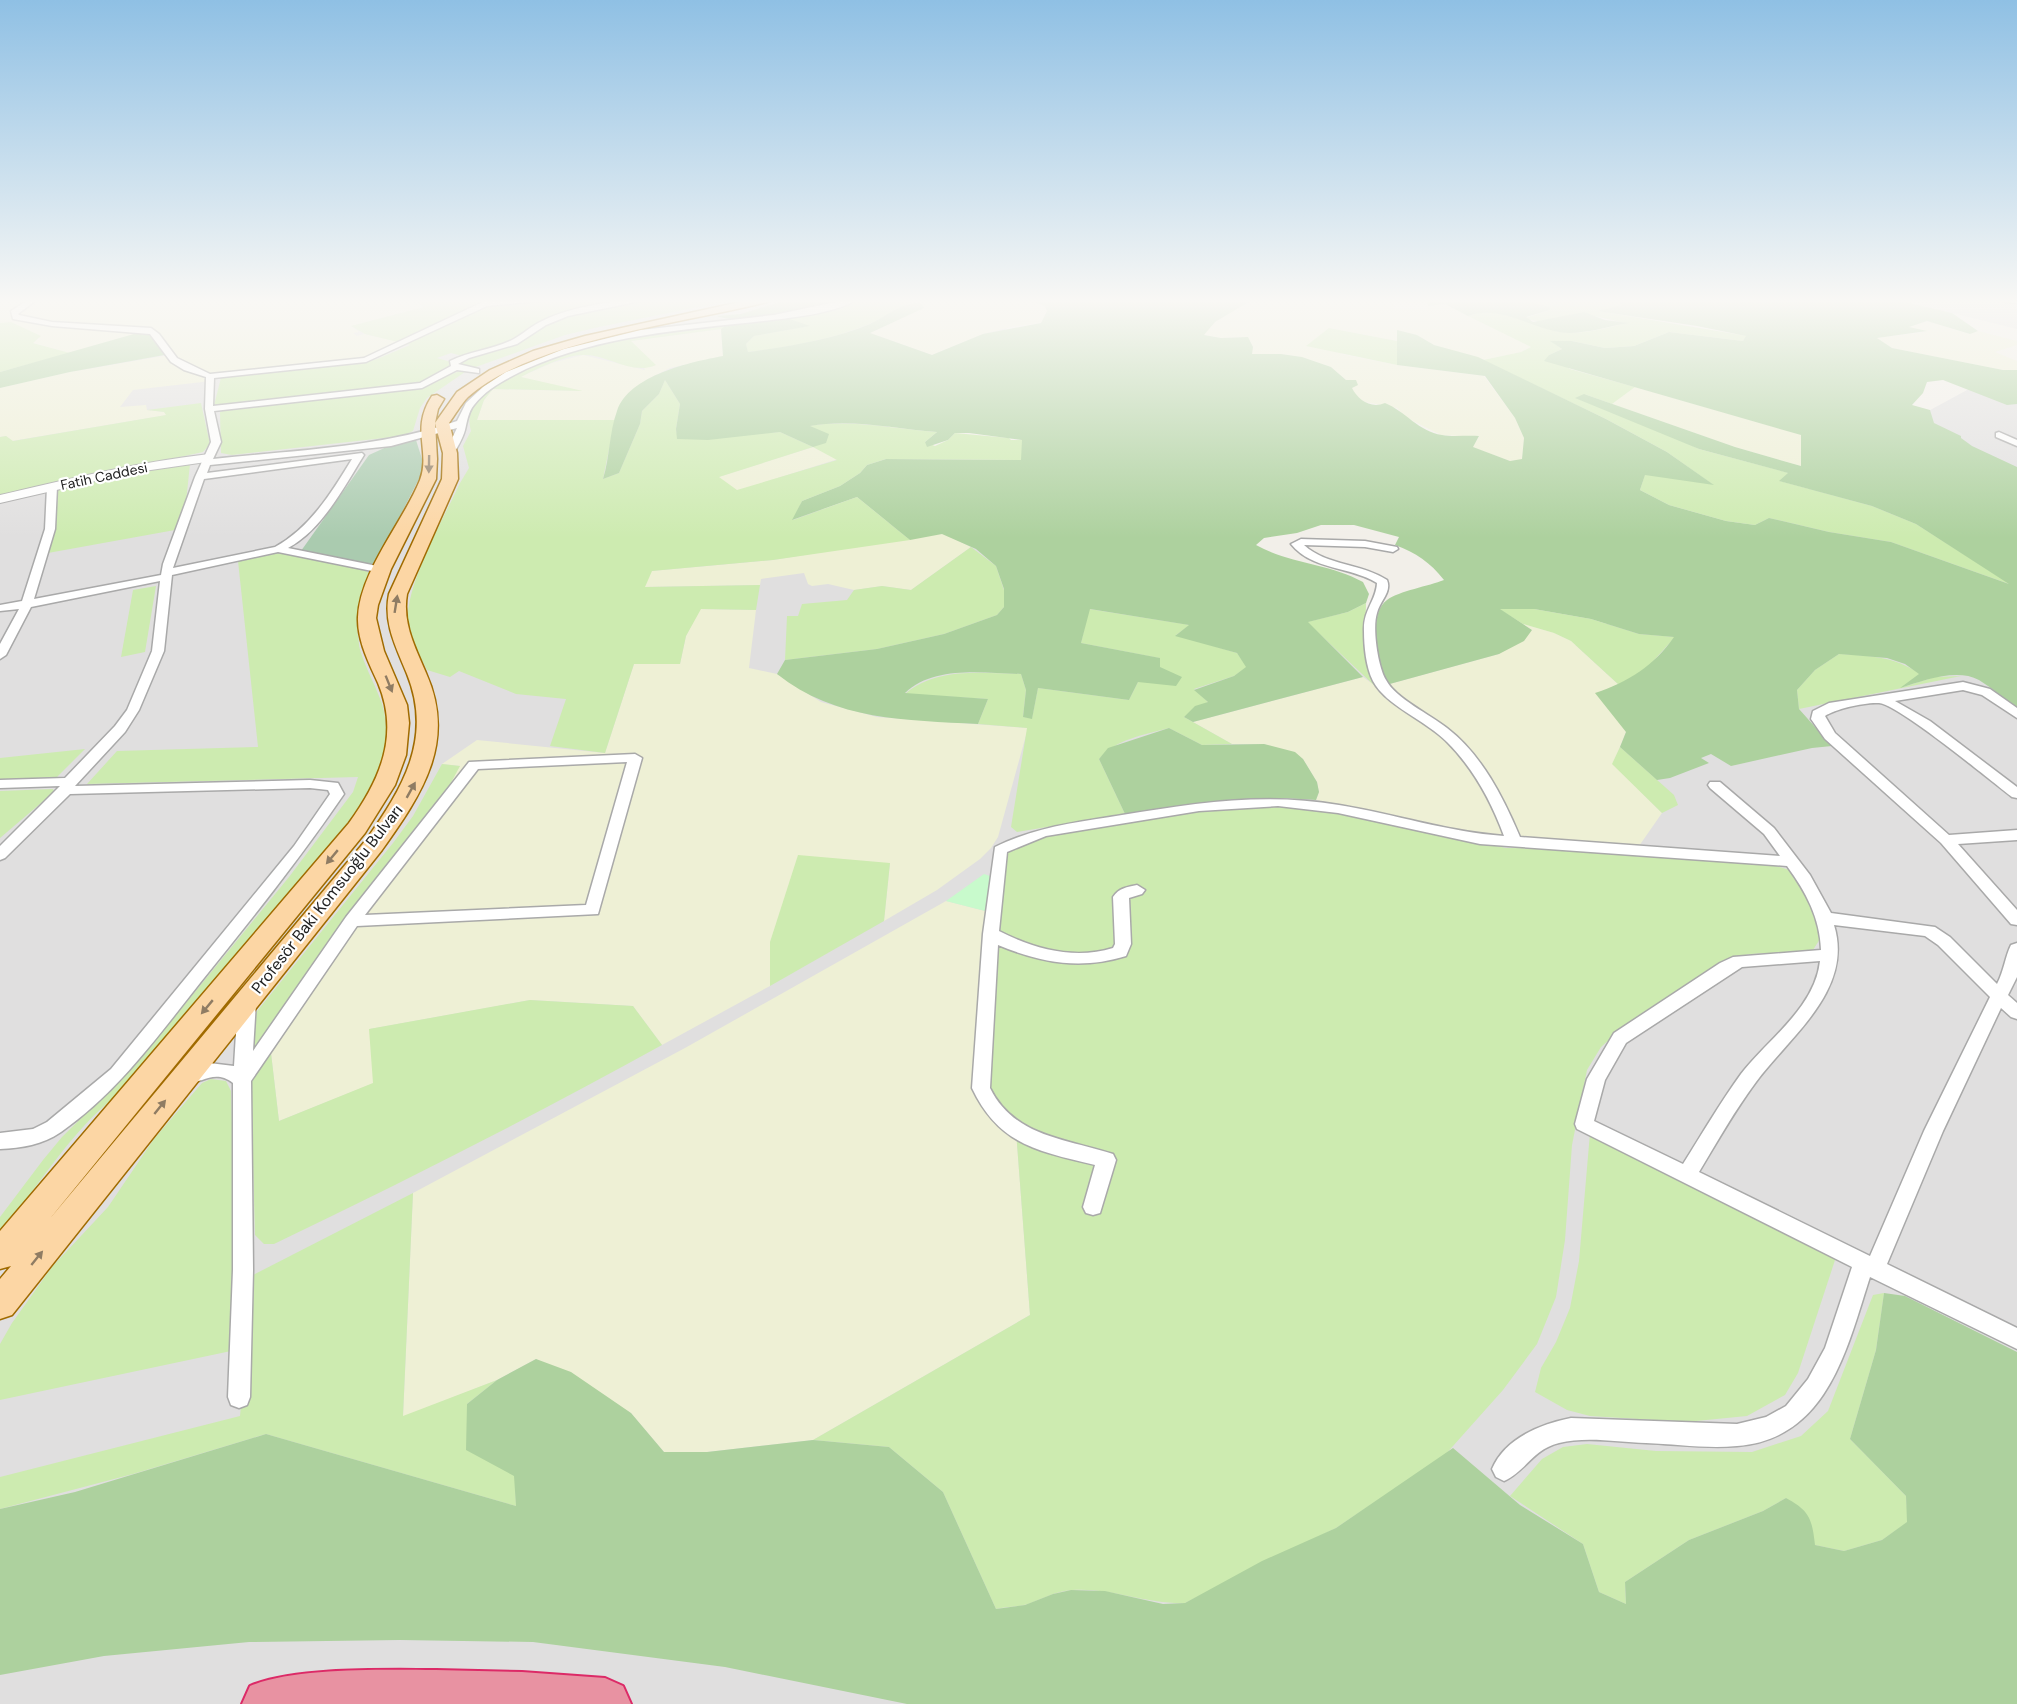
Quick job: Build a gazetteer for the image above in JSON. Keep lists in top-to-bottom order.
{
  "streets": {
    "main road": ["Profesör Baki Komsuoğlu Bulvarı"],
    "street": ["Fatih Caddesi"]
  }
}
